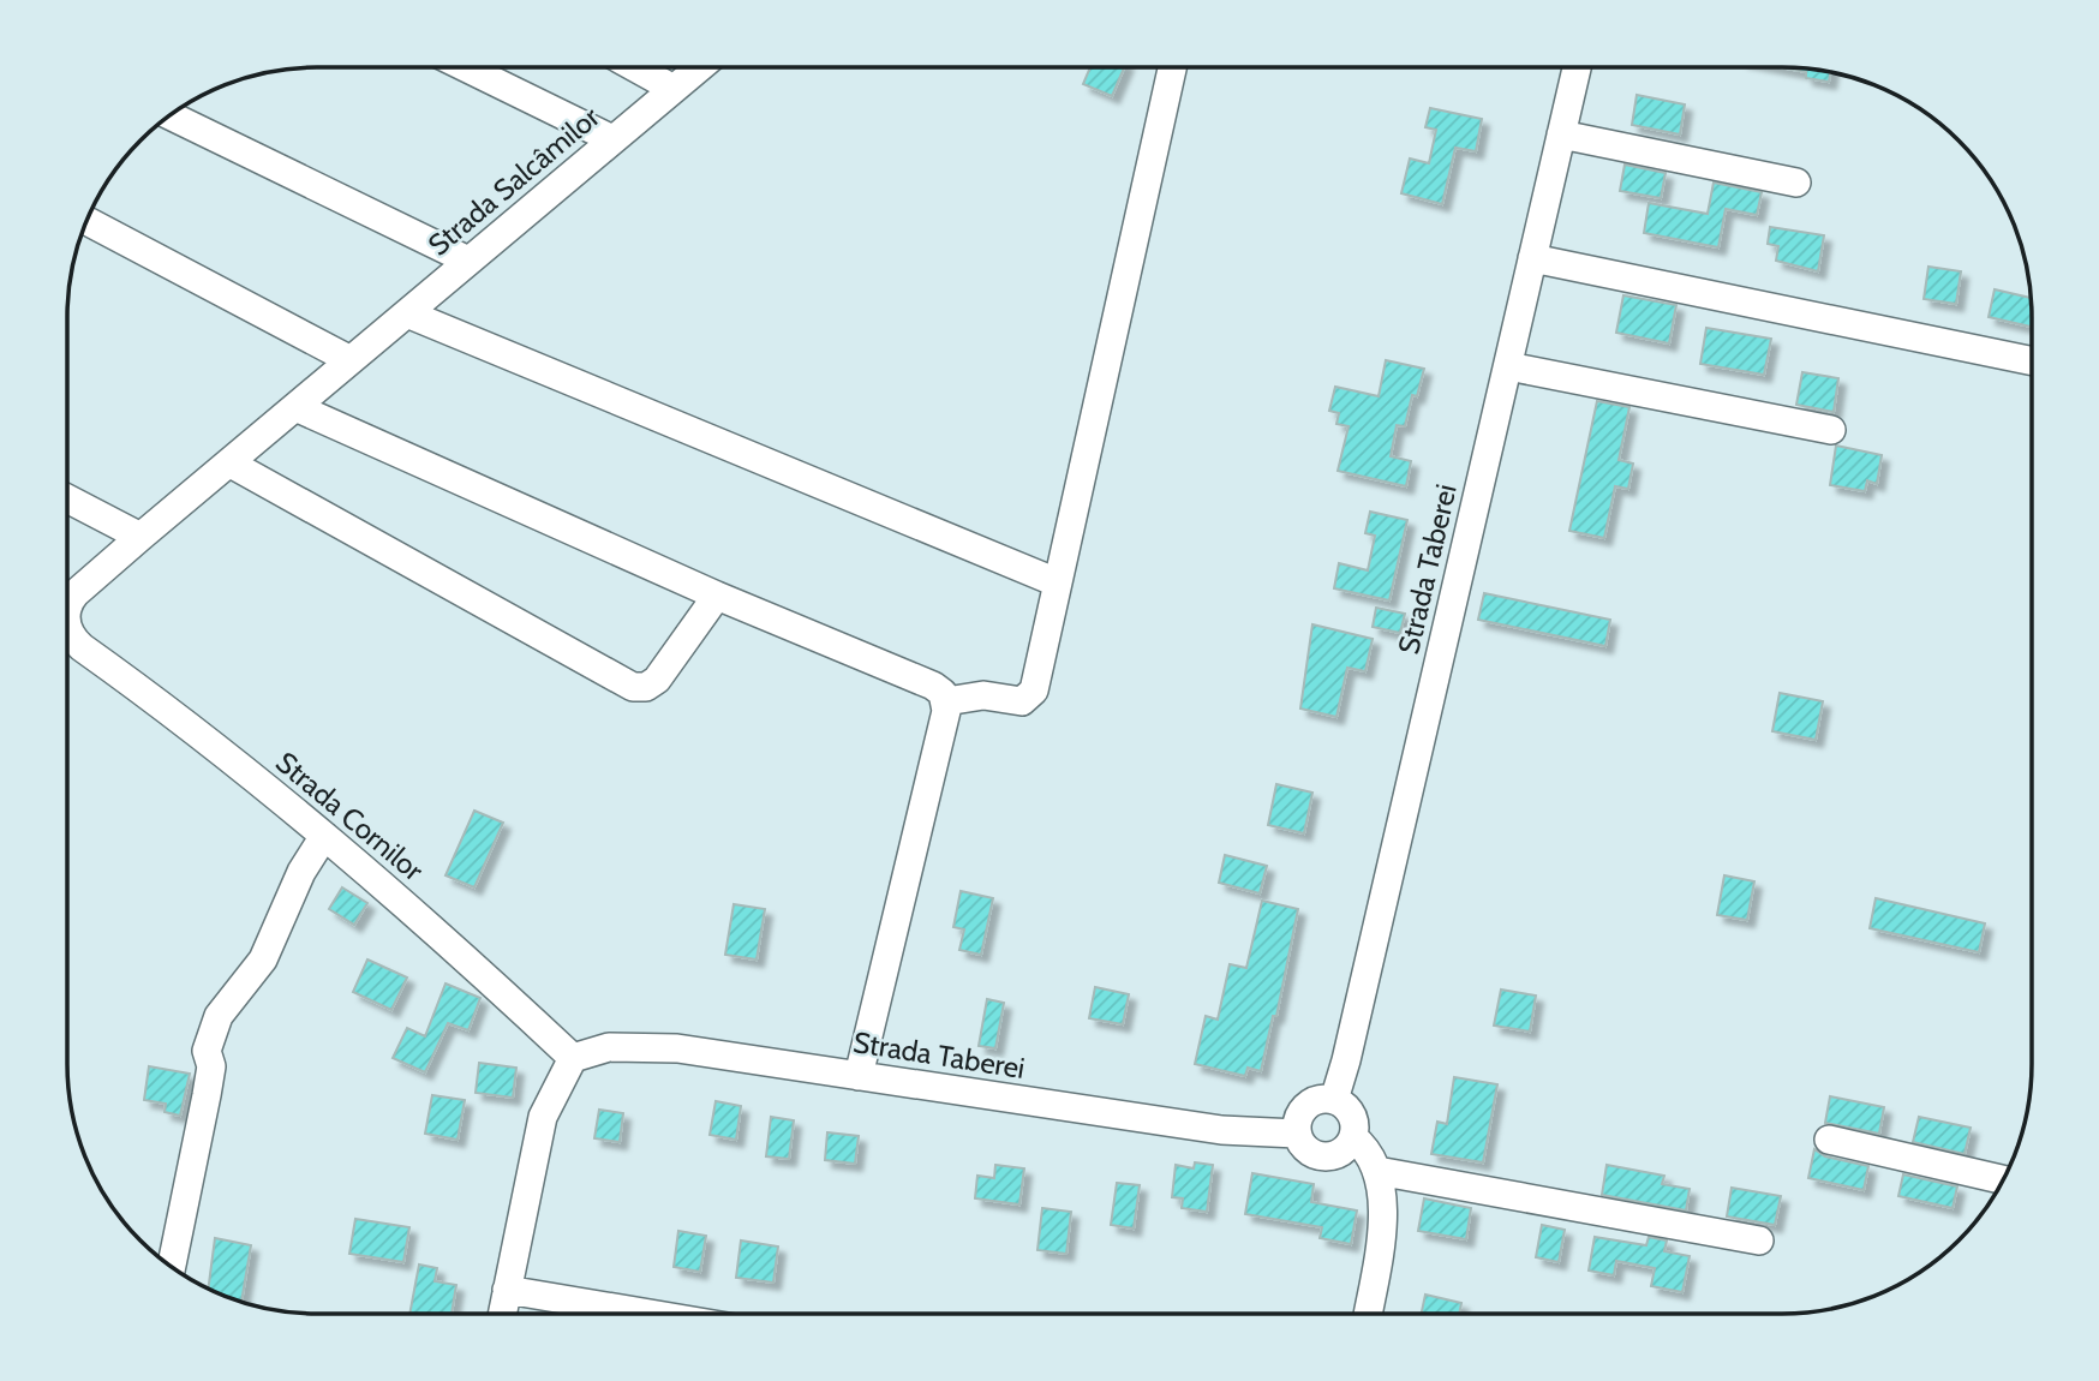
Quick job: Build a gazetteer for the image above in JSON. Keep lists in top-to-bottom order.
{
  "streets": {
    "street": ["Strada Salcâmilor", "Strada Taberei", "Strada Cornilor"]
  },
  "crossings": [
    ["Strada Taberei", "Strada Cornilor"]
  ]
}
